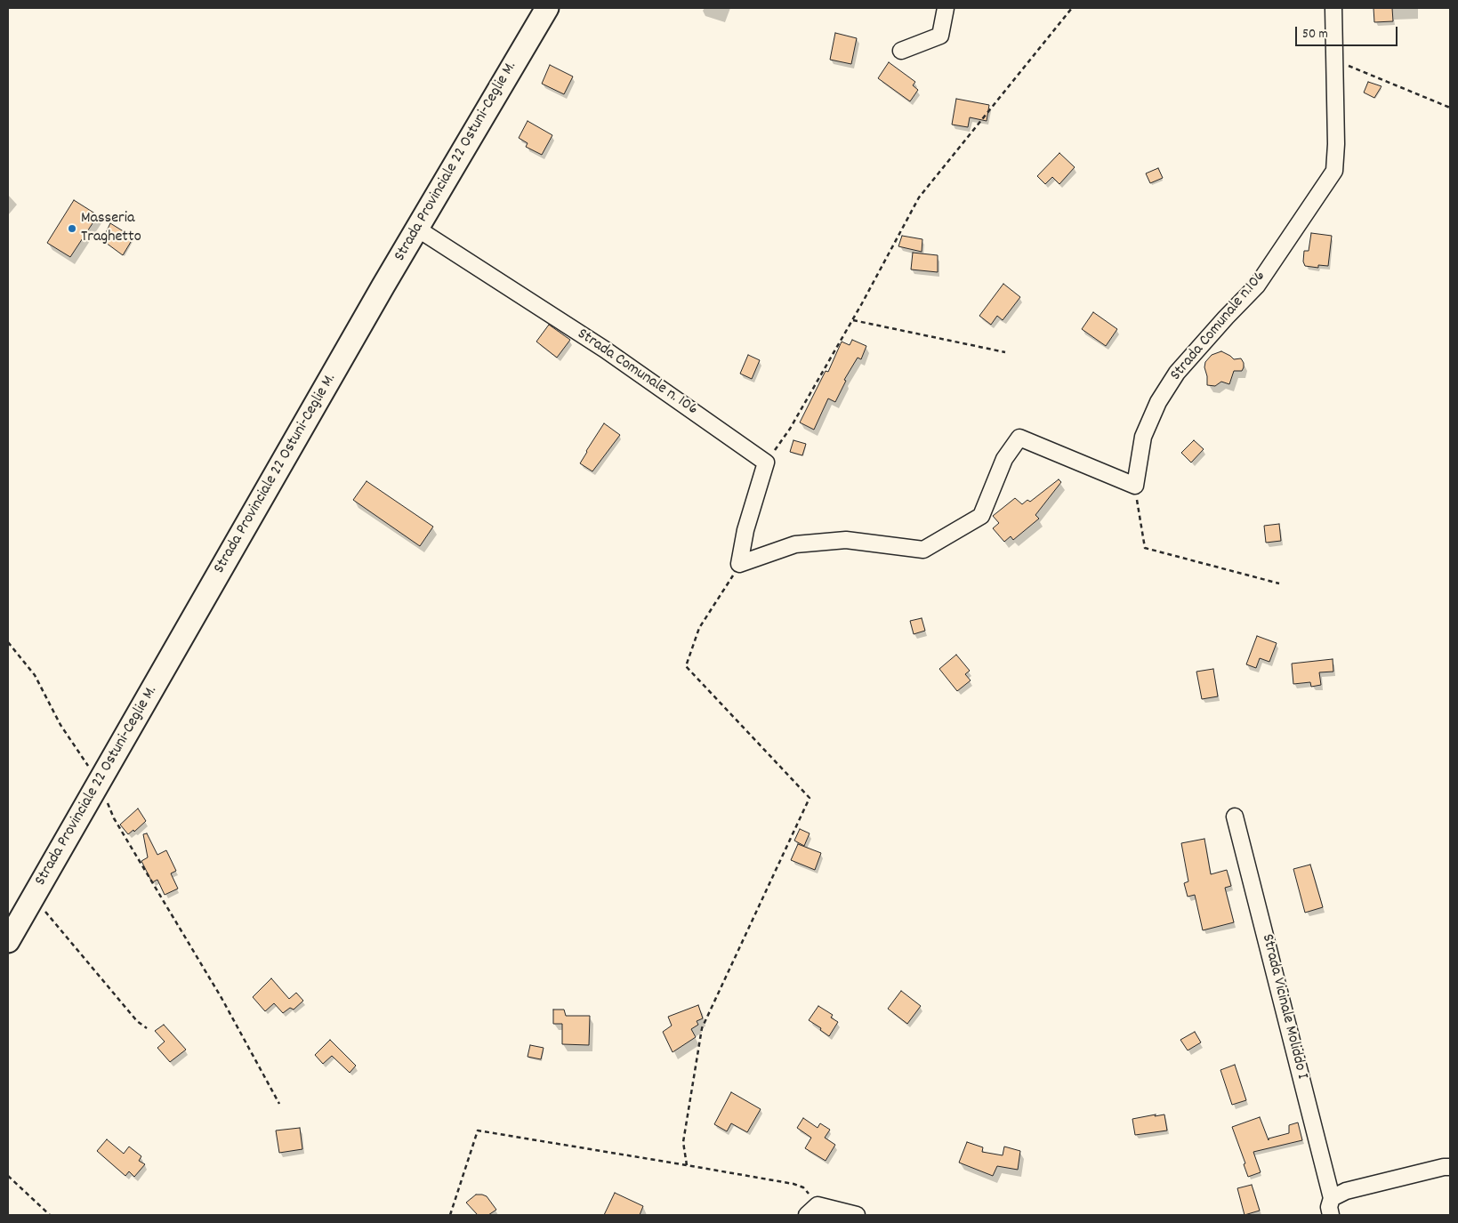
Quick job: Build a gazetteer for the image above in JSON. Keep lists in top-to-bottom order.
{
  "streets": {
    "main road": ["Strada Provinciale 22 Ostuni-Ceglie M."],
    "street": ["Strada Comunale n.106", "Strada Comunale n. 106", "Strada Vicinale Moliddo I"]
  },
  "crossings": [
    ["Strada Provinciale 22 Ostuni-Ceglie M.", "Strada Comunale n. 106"]
  ],
  "places": ["Masseria Traghetto"],
  "scale_bar": "50 m"
}
